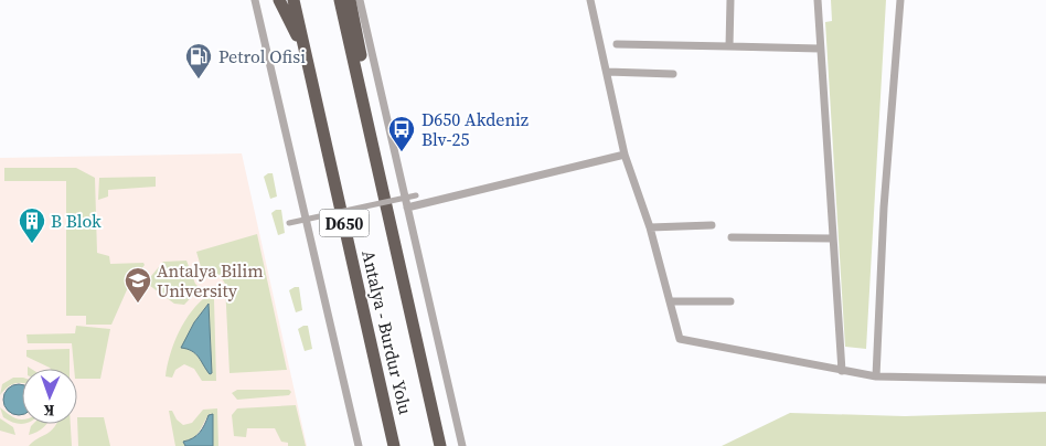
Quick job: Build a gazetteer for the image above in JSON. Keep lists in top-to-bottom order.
{
  "streets": {
    "highway": ["D650", "Antalya - Burdur Yolu"]
  },
  "places": {
    "fuel station": ["Petrol Ofisi"],
    "bus stop": ["D650 Akdeniz Blv-25"],
    "building": ["B Blok"],
    "school or university": ["Antalya Bilim University"]
  },
  "north": "bottom"
}
